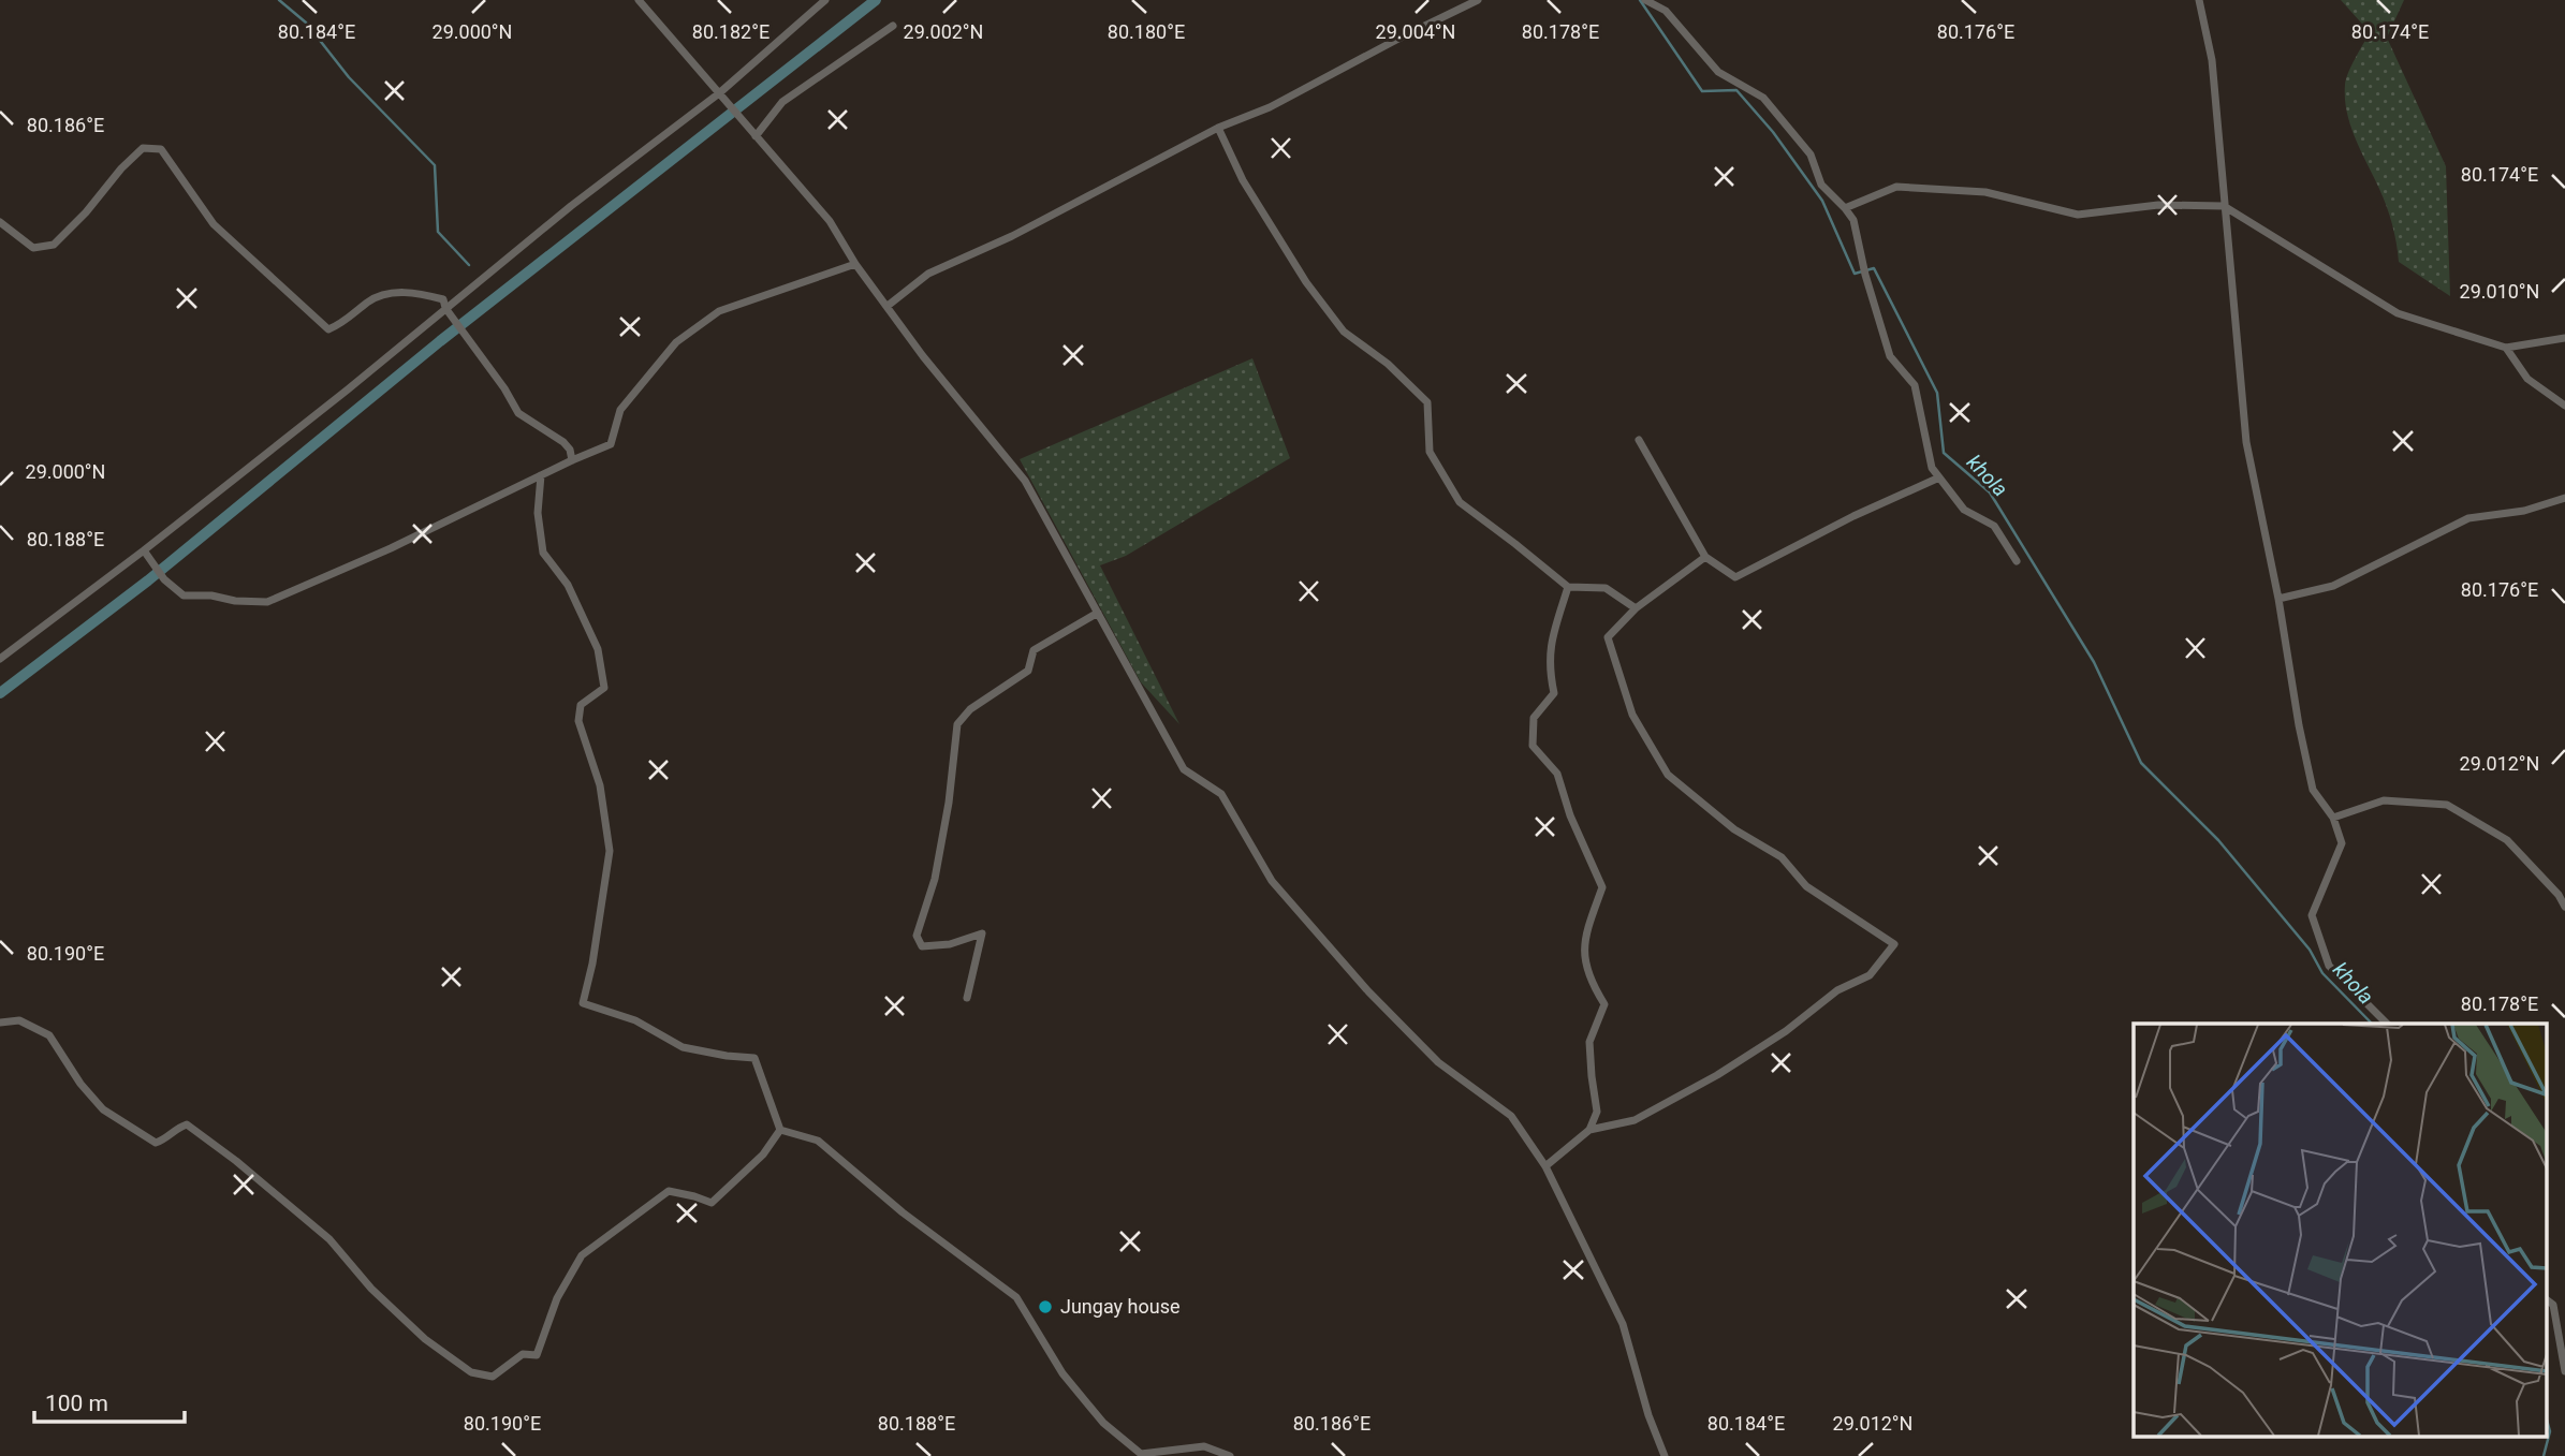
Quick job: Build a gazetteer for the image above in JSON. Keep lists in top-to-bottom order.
{
  "water": ["khola"],
  "places": ["Jungay house"],
  "scale_bar": "100 m",
  "coordinates": [
    "80.184°E",
    "29.000°N",
    "80.182°E",
    "29.002°N",
    "80.180°E",
    "29.004°N",
    "80.178°E",
    "80.176°E",
    "80.174°E",
    "80.186°E",
    "29.010°N",
    "80.188°E",
    "29.012°N",
    "80.190°E"
  ]
}
